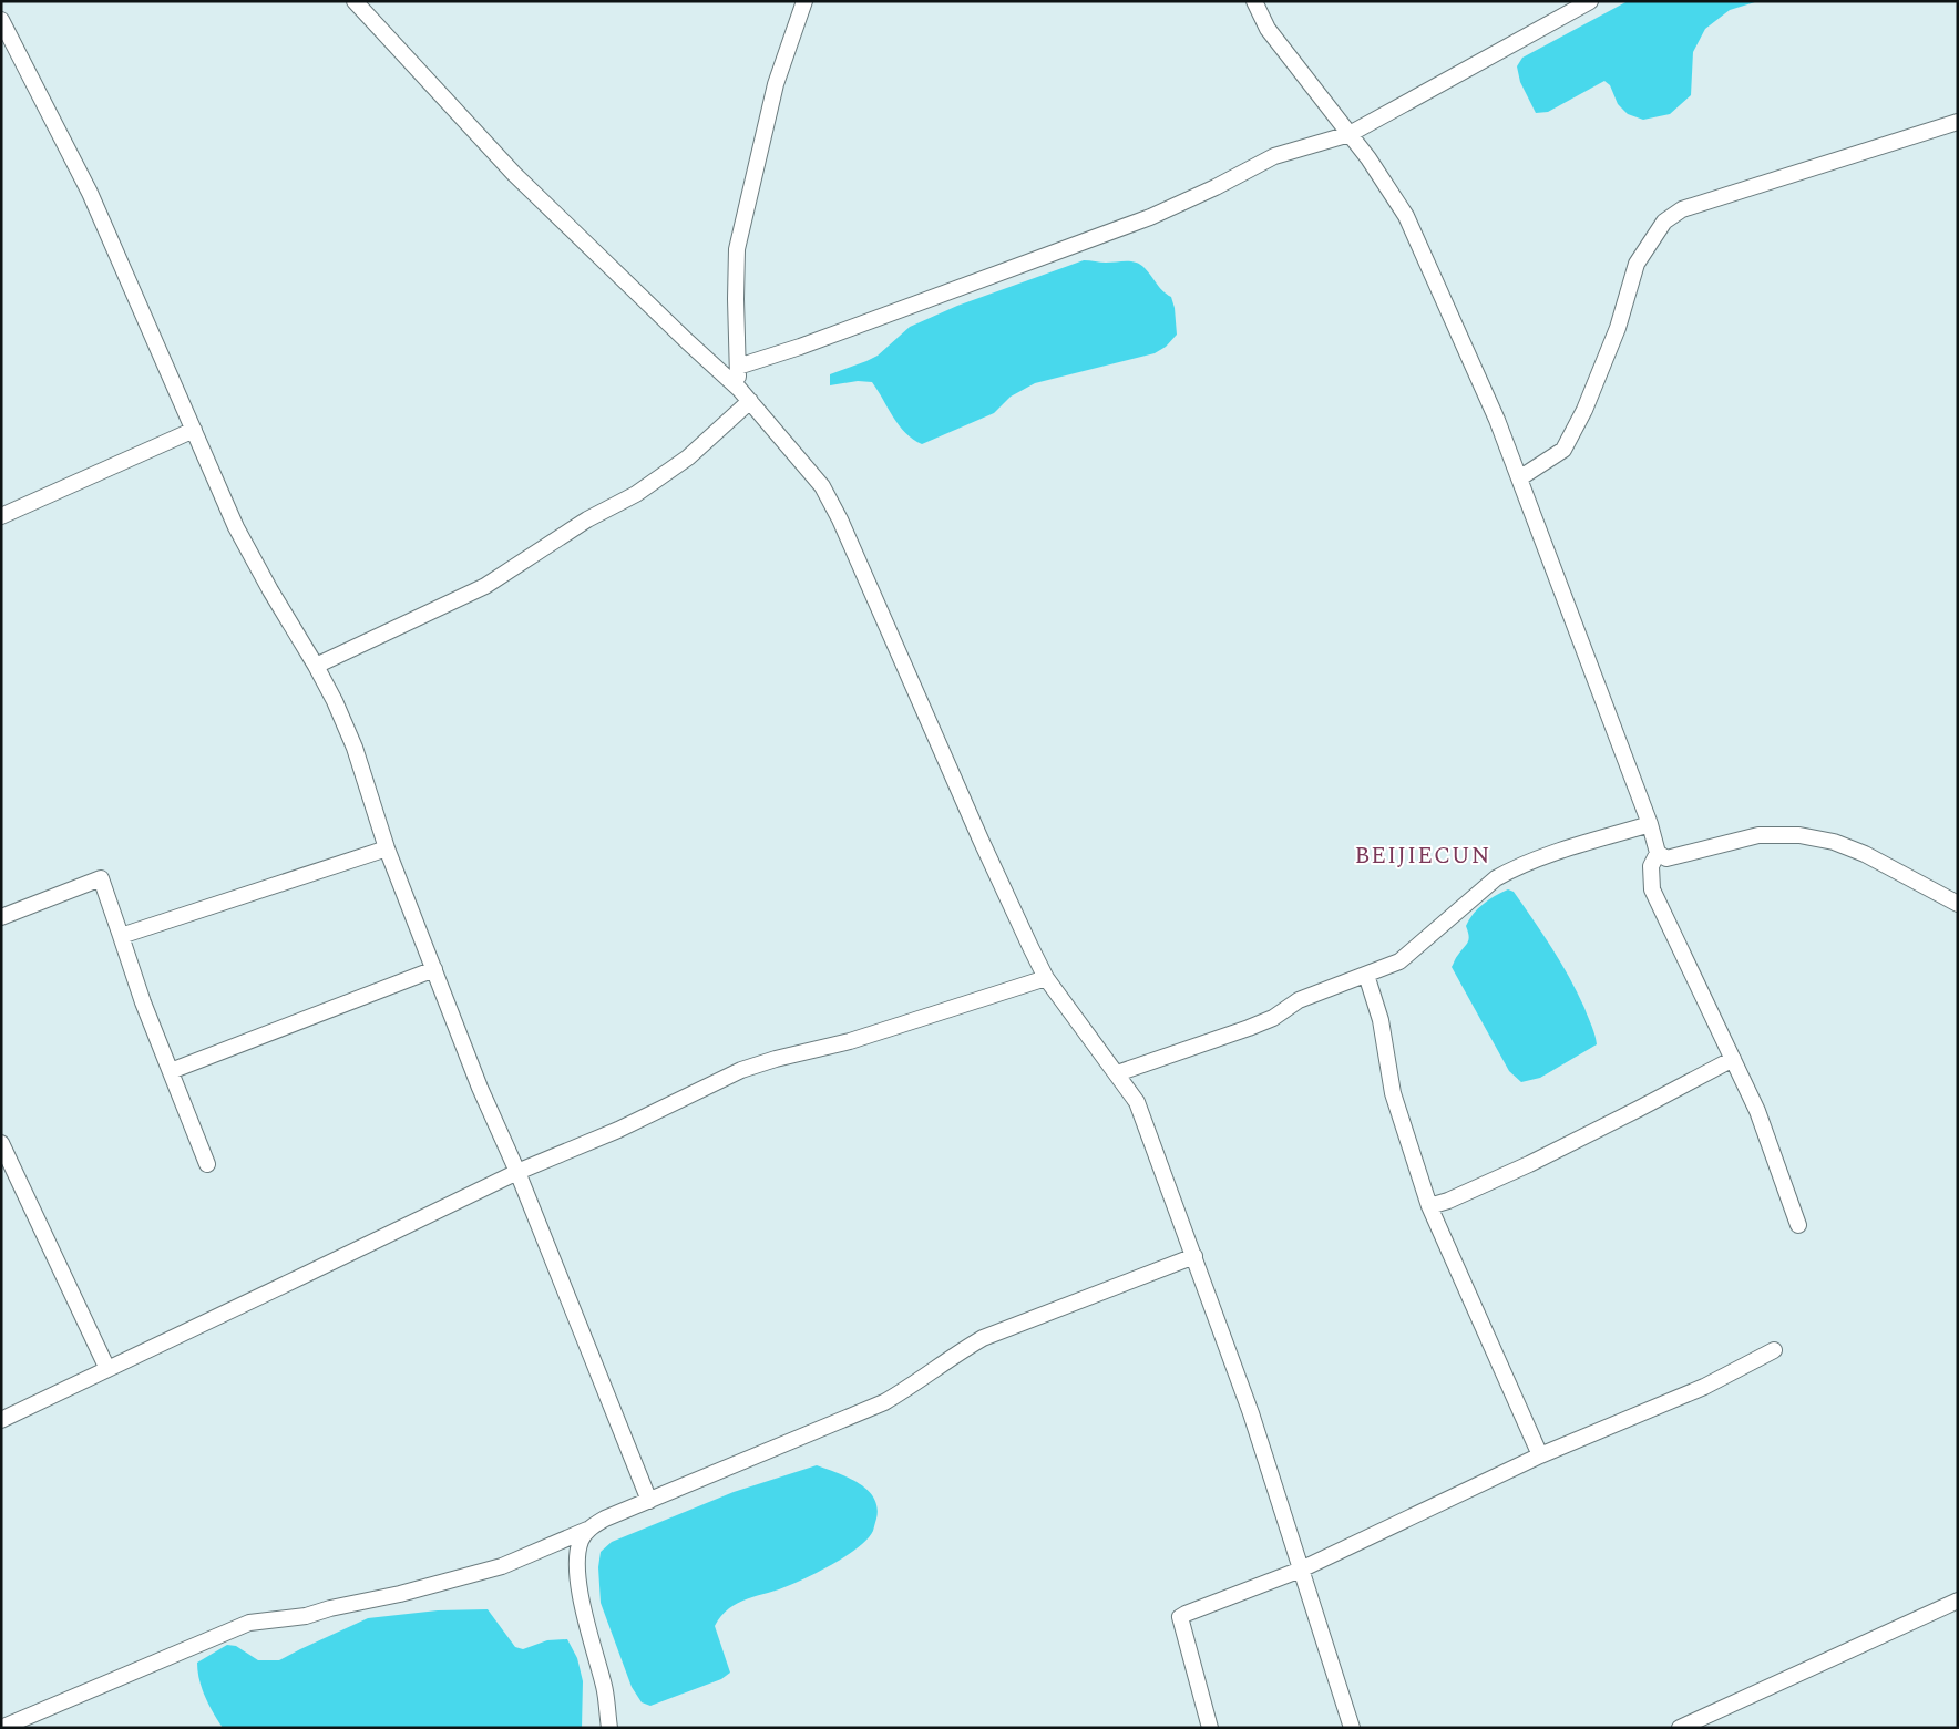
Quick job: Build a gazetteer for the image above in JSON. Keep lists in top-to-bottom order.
{
  "districts": ["BEIJIECUN"]
}
